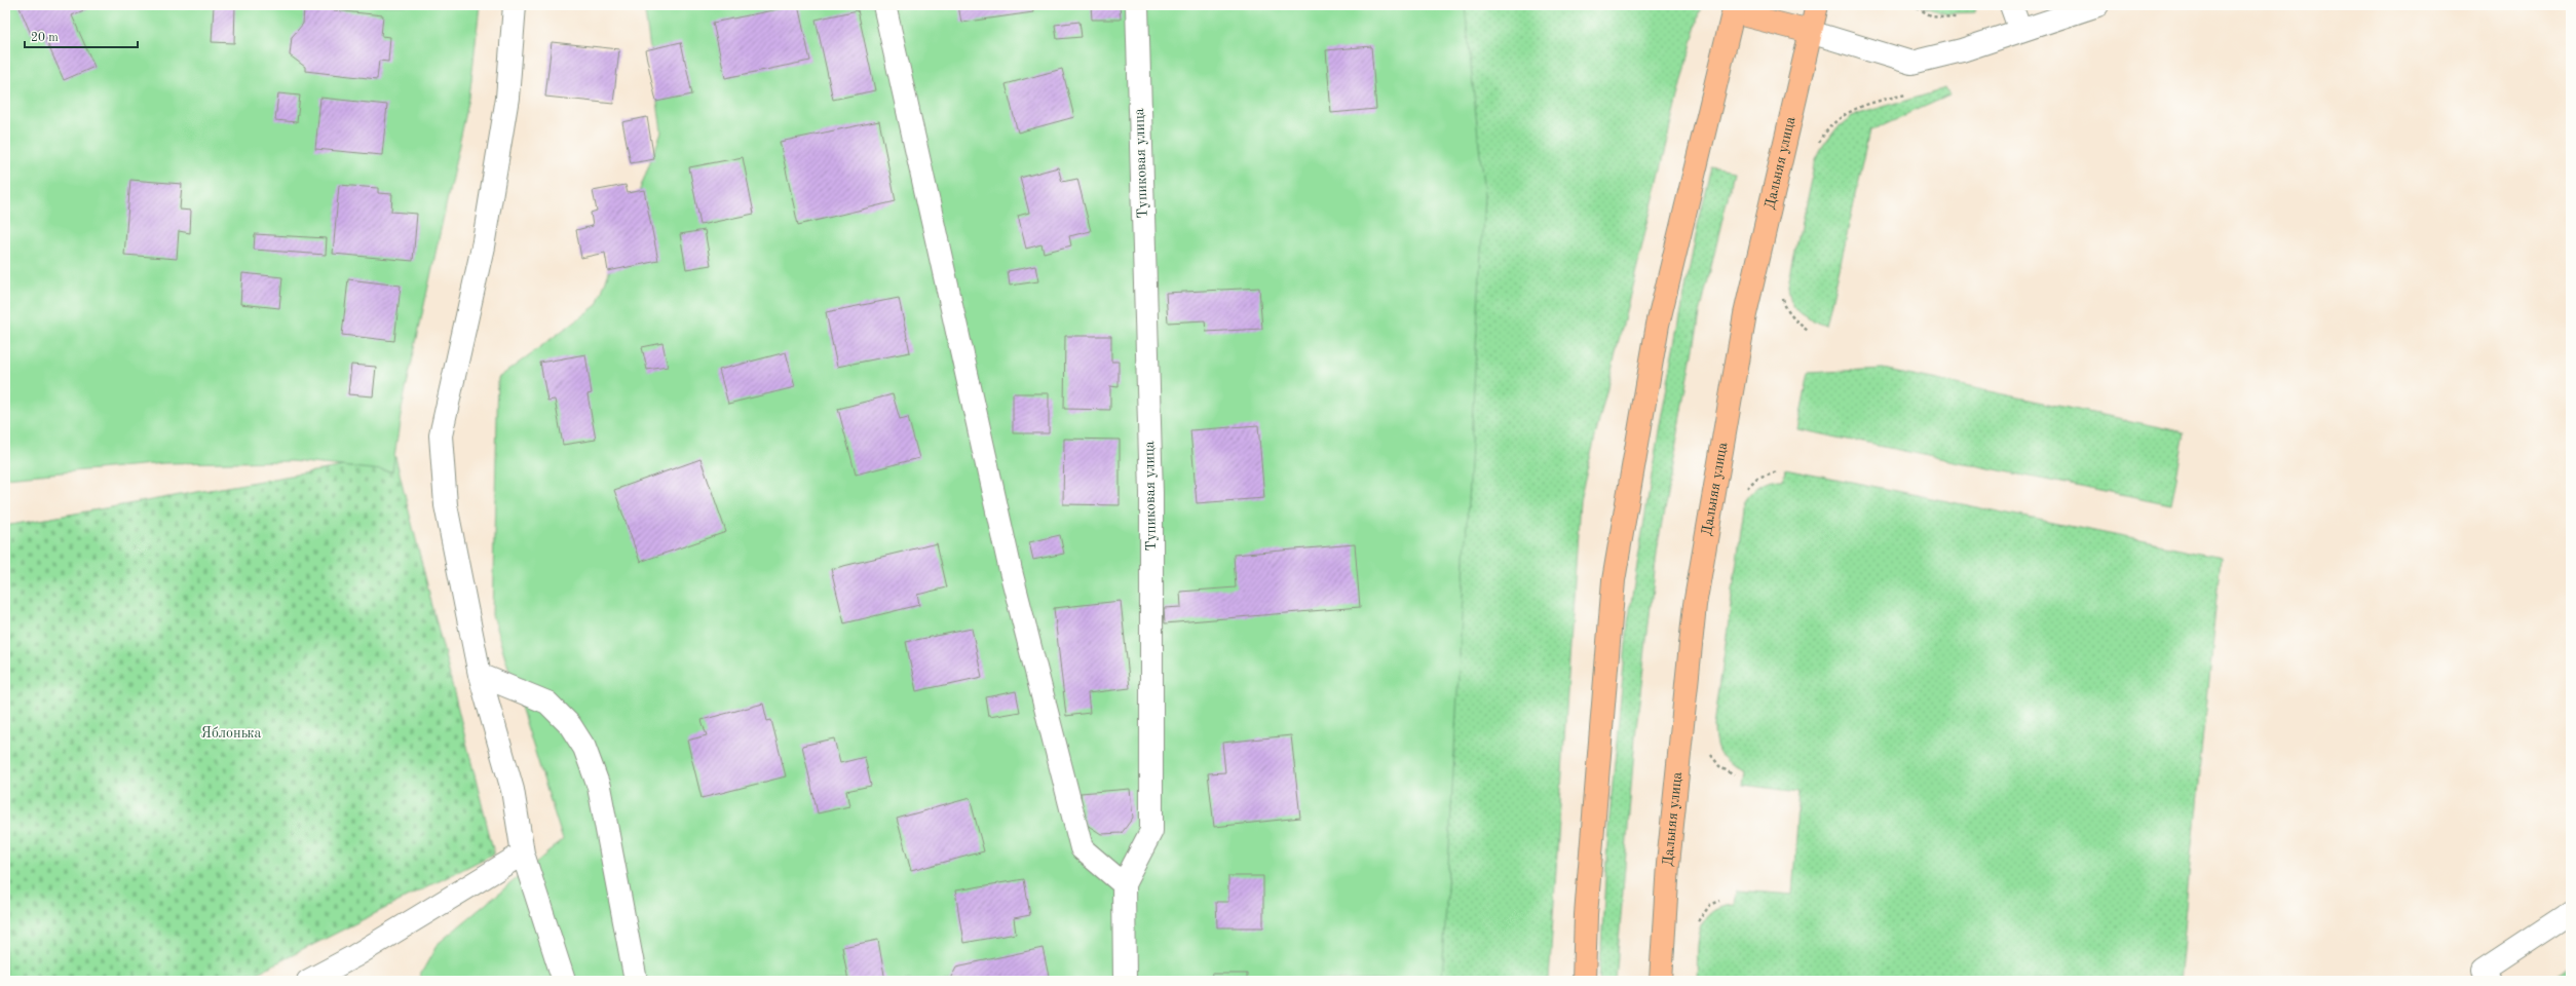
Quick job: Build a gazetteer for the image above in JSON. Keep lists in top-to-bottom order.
{
  "streets": {
    "main road": ["Дальняя улица"],
    "street": ["Тупиковая улица"]
  },
  "parks": ["Яблонька"],
  "scale_bar": "20 m"
}
